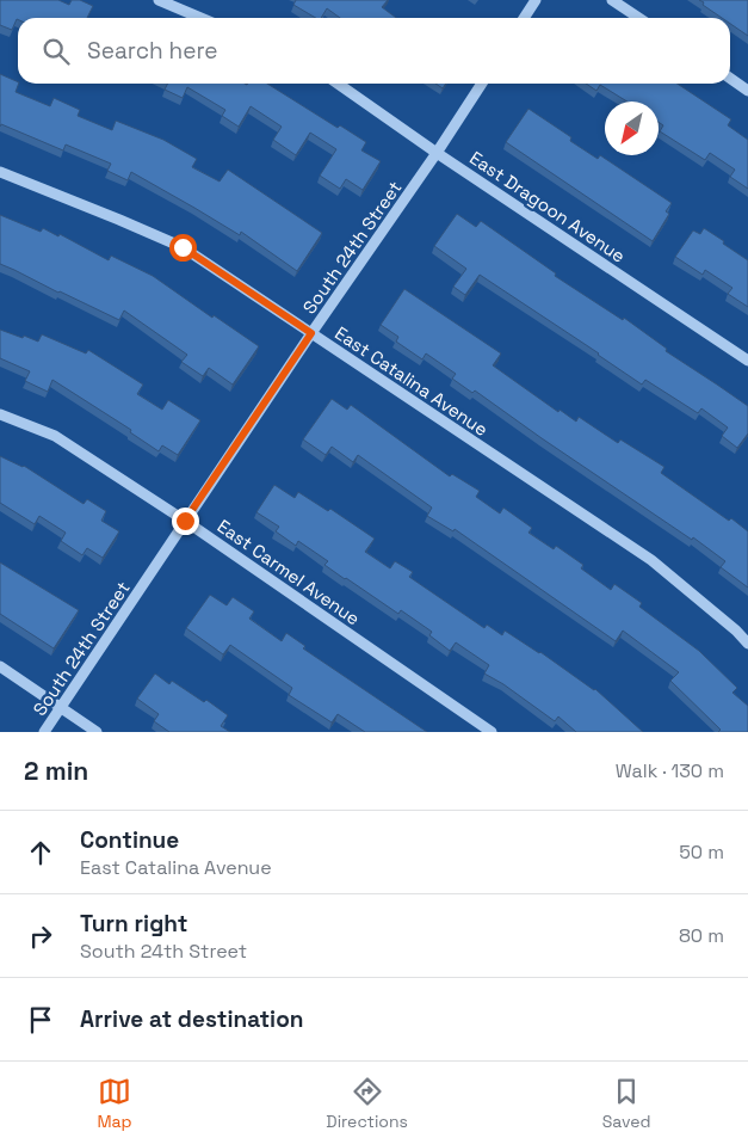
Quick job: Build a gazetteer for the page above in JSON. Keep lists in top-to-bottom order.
{
  "streets": {
    "street": [
      "East Dragoon Avenue",
      "South 24th Street",
      "East Catalina Avenue",
      "East Carmel Avenue"
    ]
  },
  "crossings": [
    ["East Dragoon Avenue", "South 24th Street"],
    ["South 24th Street", "East Catalina Avenue"],
    ["South 24th Street", "East Carmel Avenue"]
  ],
  "north": "bottom left",
  "page": {
    "search": "Search here",
    "heading": ["2 min", "Walk · 130 m"],
    "list": [
      ["Continue", "East Catalina Avenue", "50 m"],
      ["Turn right", "South 24th Street", "80 m"],
      "Arrive at destination"
    ],
    "nav": ["Map", "Directions", "Saved"]
  }
}
